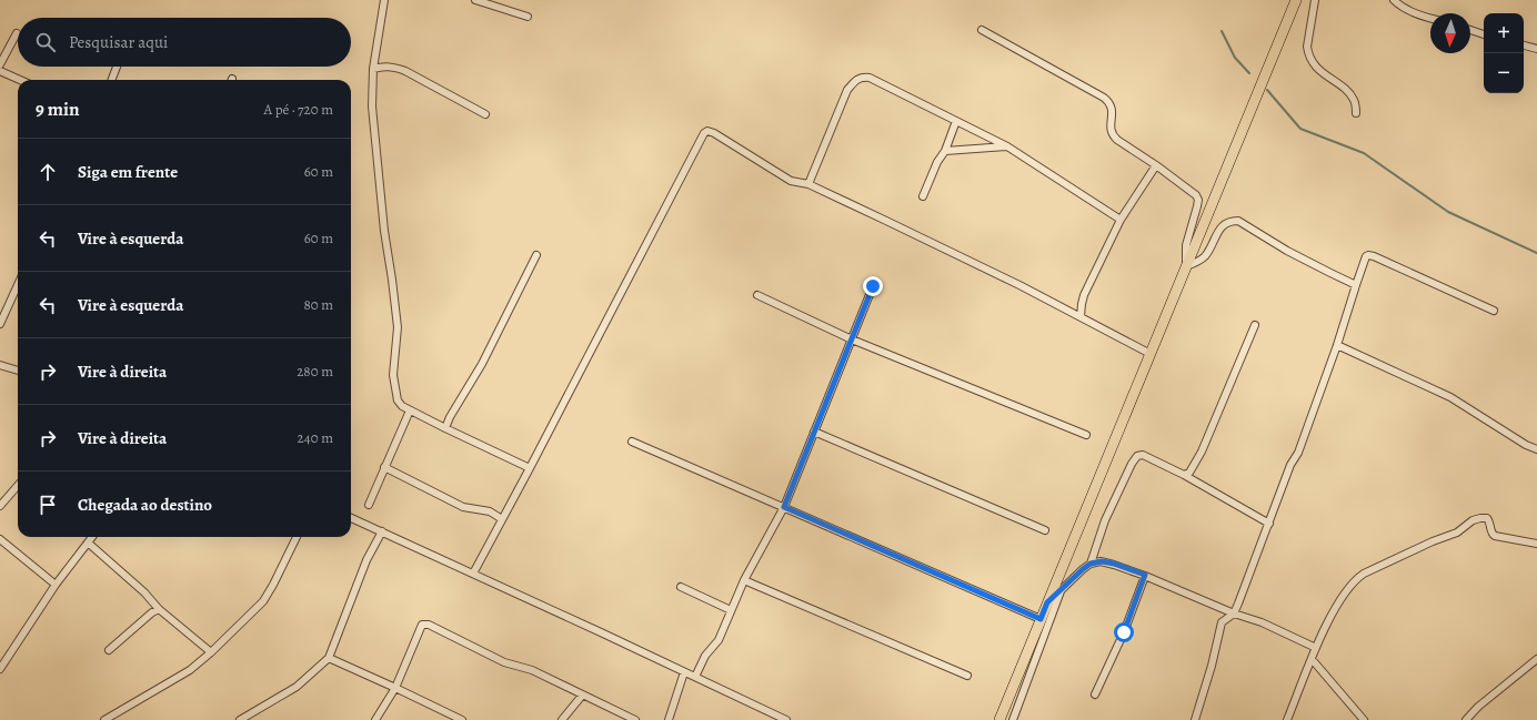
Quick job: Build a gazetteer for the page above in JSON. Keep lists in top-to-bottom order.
{
  "north": "bottom",
  "page": {
    "map_buttons": ["+", "−"],
    "search": "Pesquisar aqui",
    "heading": ["9 min", "A pé · 720 m"],
    "list": [
      ["Siga em frente", "60 m"],
      ["Vire à esquerda", "60 m"],
      ["Vire à esquerda", "80 m"],
      ["Vire à direita", "280 m"],
      ["Vire à direita", "240 m"],
      "Chegada ao destino"
    ]
  }
}
